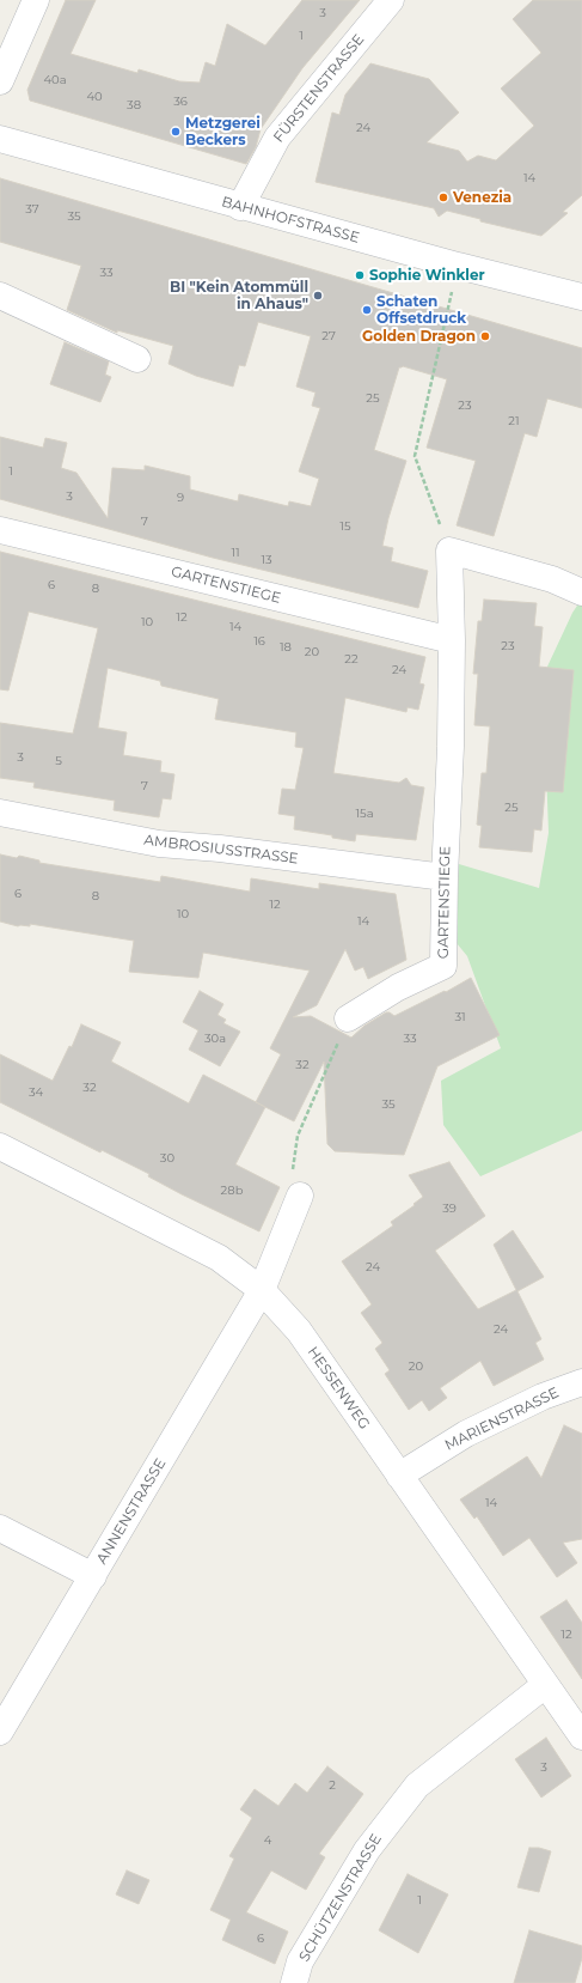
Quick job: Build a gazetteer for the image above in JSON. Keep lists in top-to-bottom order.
{
  "streets": {
    "street": [
      "FÜRSTENSTRASSE",
      "BAHNHOFSTRASSE",
      "GARTENSTIEGE",
      "AMBROSIUSSTRASSE",
      "HESSENWEG",
      "MARIENSTRASSE",
      "ANNENSTRASSE",
      "SCHÜTZENSTRASSE"
    ]
  },
  "crossings": [
    ["FÜRSTENSTRASSE", "BAHNHOFSTRASSE"],
    ["GARTENSTIEGE", "AMBROSIUSSTRASSE"],
    ["HESSENWEG", "MARIENSTRASSE"],
    ["HESSENWEG", "ANNENSTRASSE"],
    ["HESSENWEG", "SCHÜTZENSTRASSE"]
  ],
  "places": [
    "Metzgerei Beckers",
    "Venezia",
    "Sophie Winkler",
    "BI \"Kein Atommüll in Ahaus\"",
    "Schaten Offsetdruck",
    "Golden Dragon"
  ],
  "house_numbers": [
    "3",
    "1",
    "40a",
    "40",
    "36",
    "38",
    "24",
    "14",
    "37",
    "35",
    "33",
    "27",
    "25",
    "23",
    "21",
    "1",
    "3",
    "9",
    "7",
    "15",
    "11",
    "13",
    "6",
    "8",
    "12",
    "10",
    "14",
    "16",
    "23",
    "18",
    "20",
    "22",
    "24",
    "3",
    "5",
    "7",
    "25",
    "15a",
    "6",
    "8",
    "12",
    "10",
    "14",
    "31",
    "30a",
    "33",
    "32",
    "32",
    "34",
    "35",
    "30",
    "28b",
    "39",
    "24",
    "24",
    "20",
    "14",
    "12",
    "3",
    "2",
    "4",
    "1",
    "6"
  ]
}
